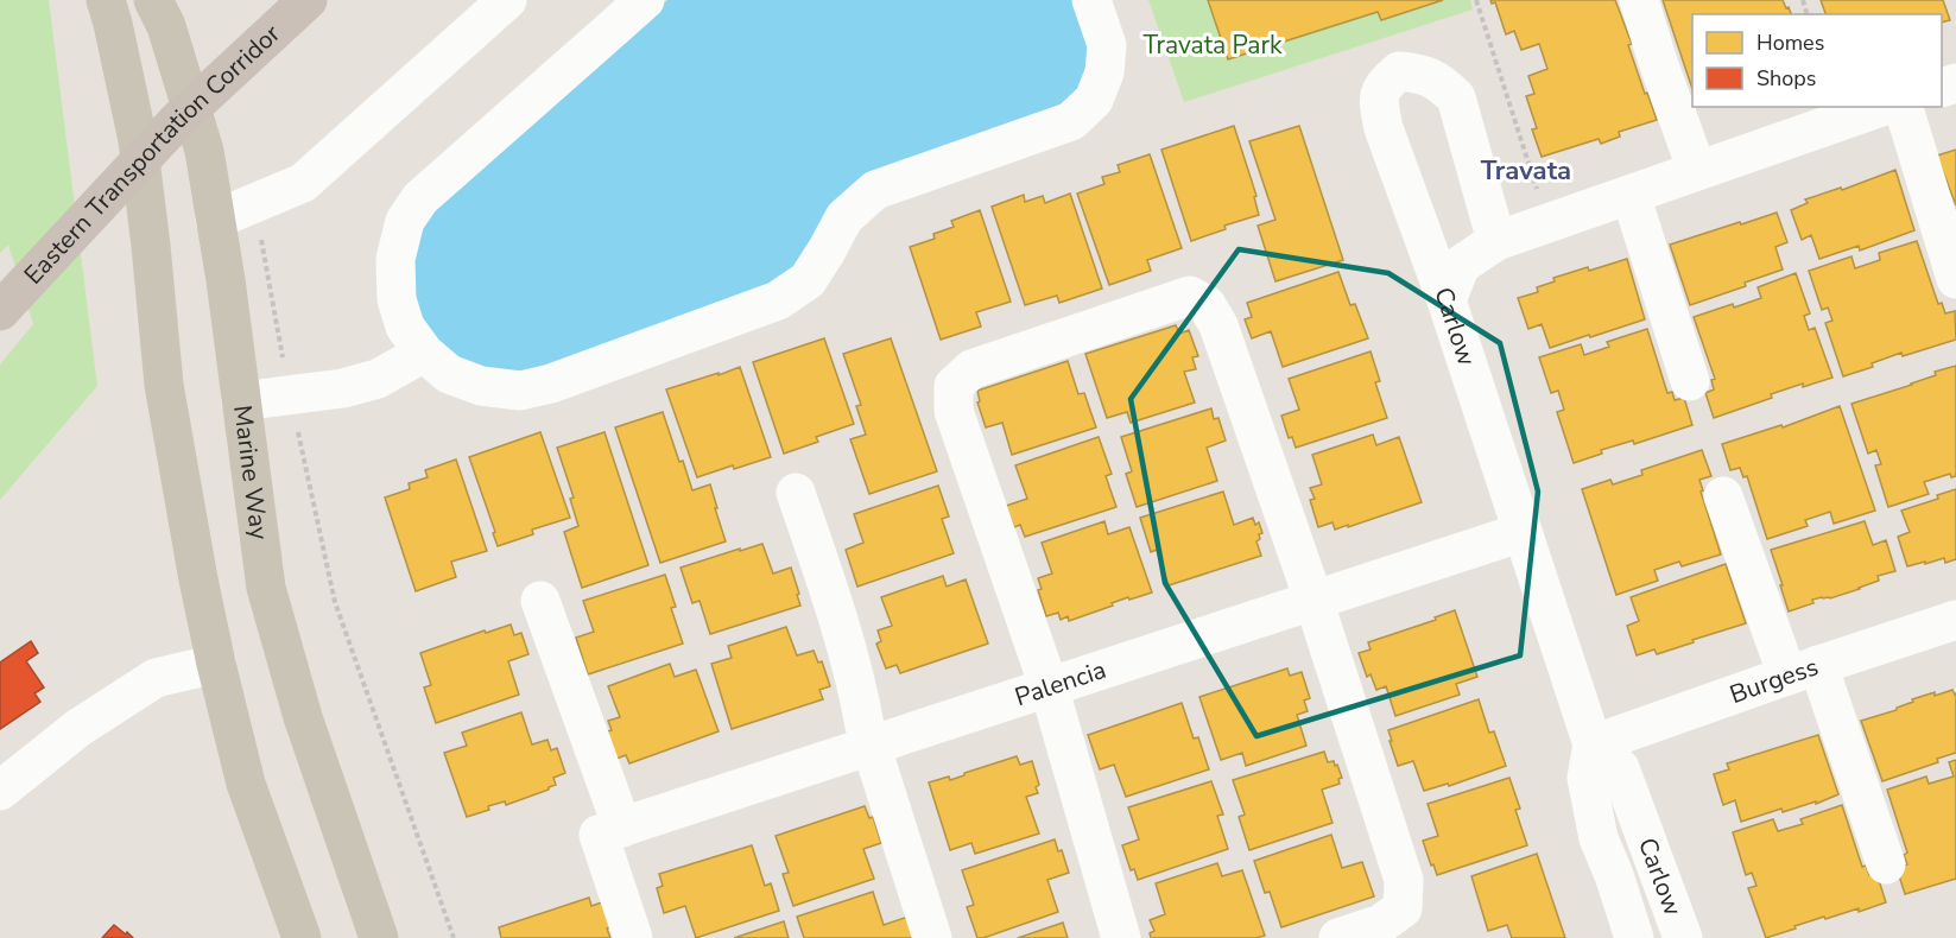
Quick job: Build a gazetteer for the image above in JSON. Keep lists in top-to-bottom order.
{
  "streets": {
    "highway": ["Eastern Transportation Corridor"],
    "main road": ["Marine Way"],
    "street": ["Carlow", "Burgess", "Palencia"]
  },
  "crossings": [
    ["Carlow", "Burgess"],
    ["Carlow", "Palencia"]
  ],
  "districts": ["Travata"],
  "parks": ["Travata Park"],
  "legend": ["Homes", "Shops"]
}
